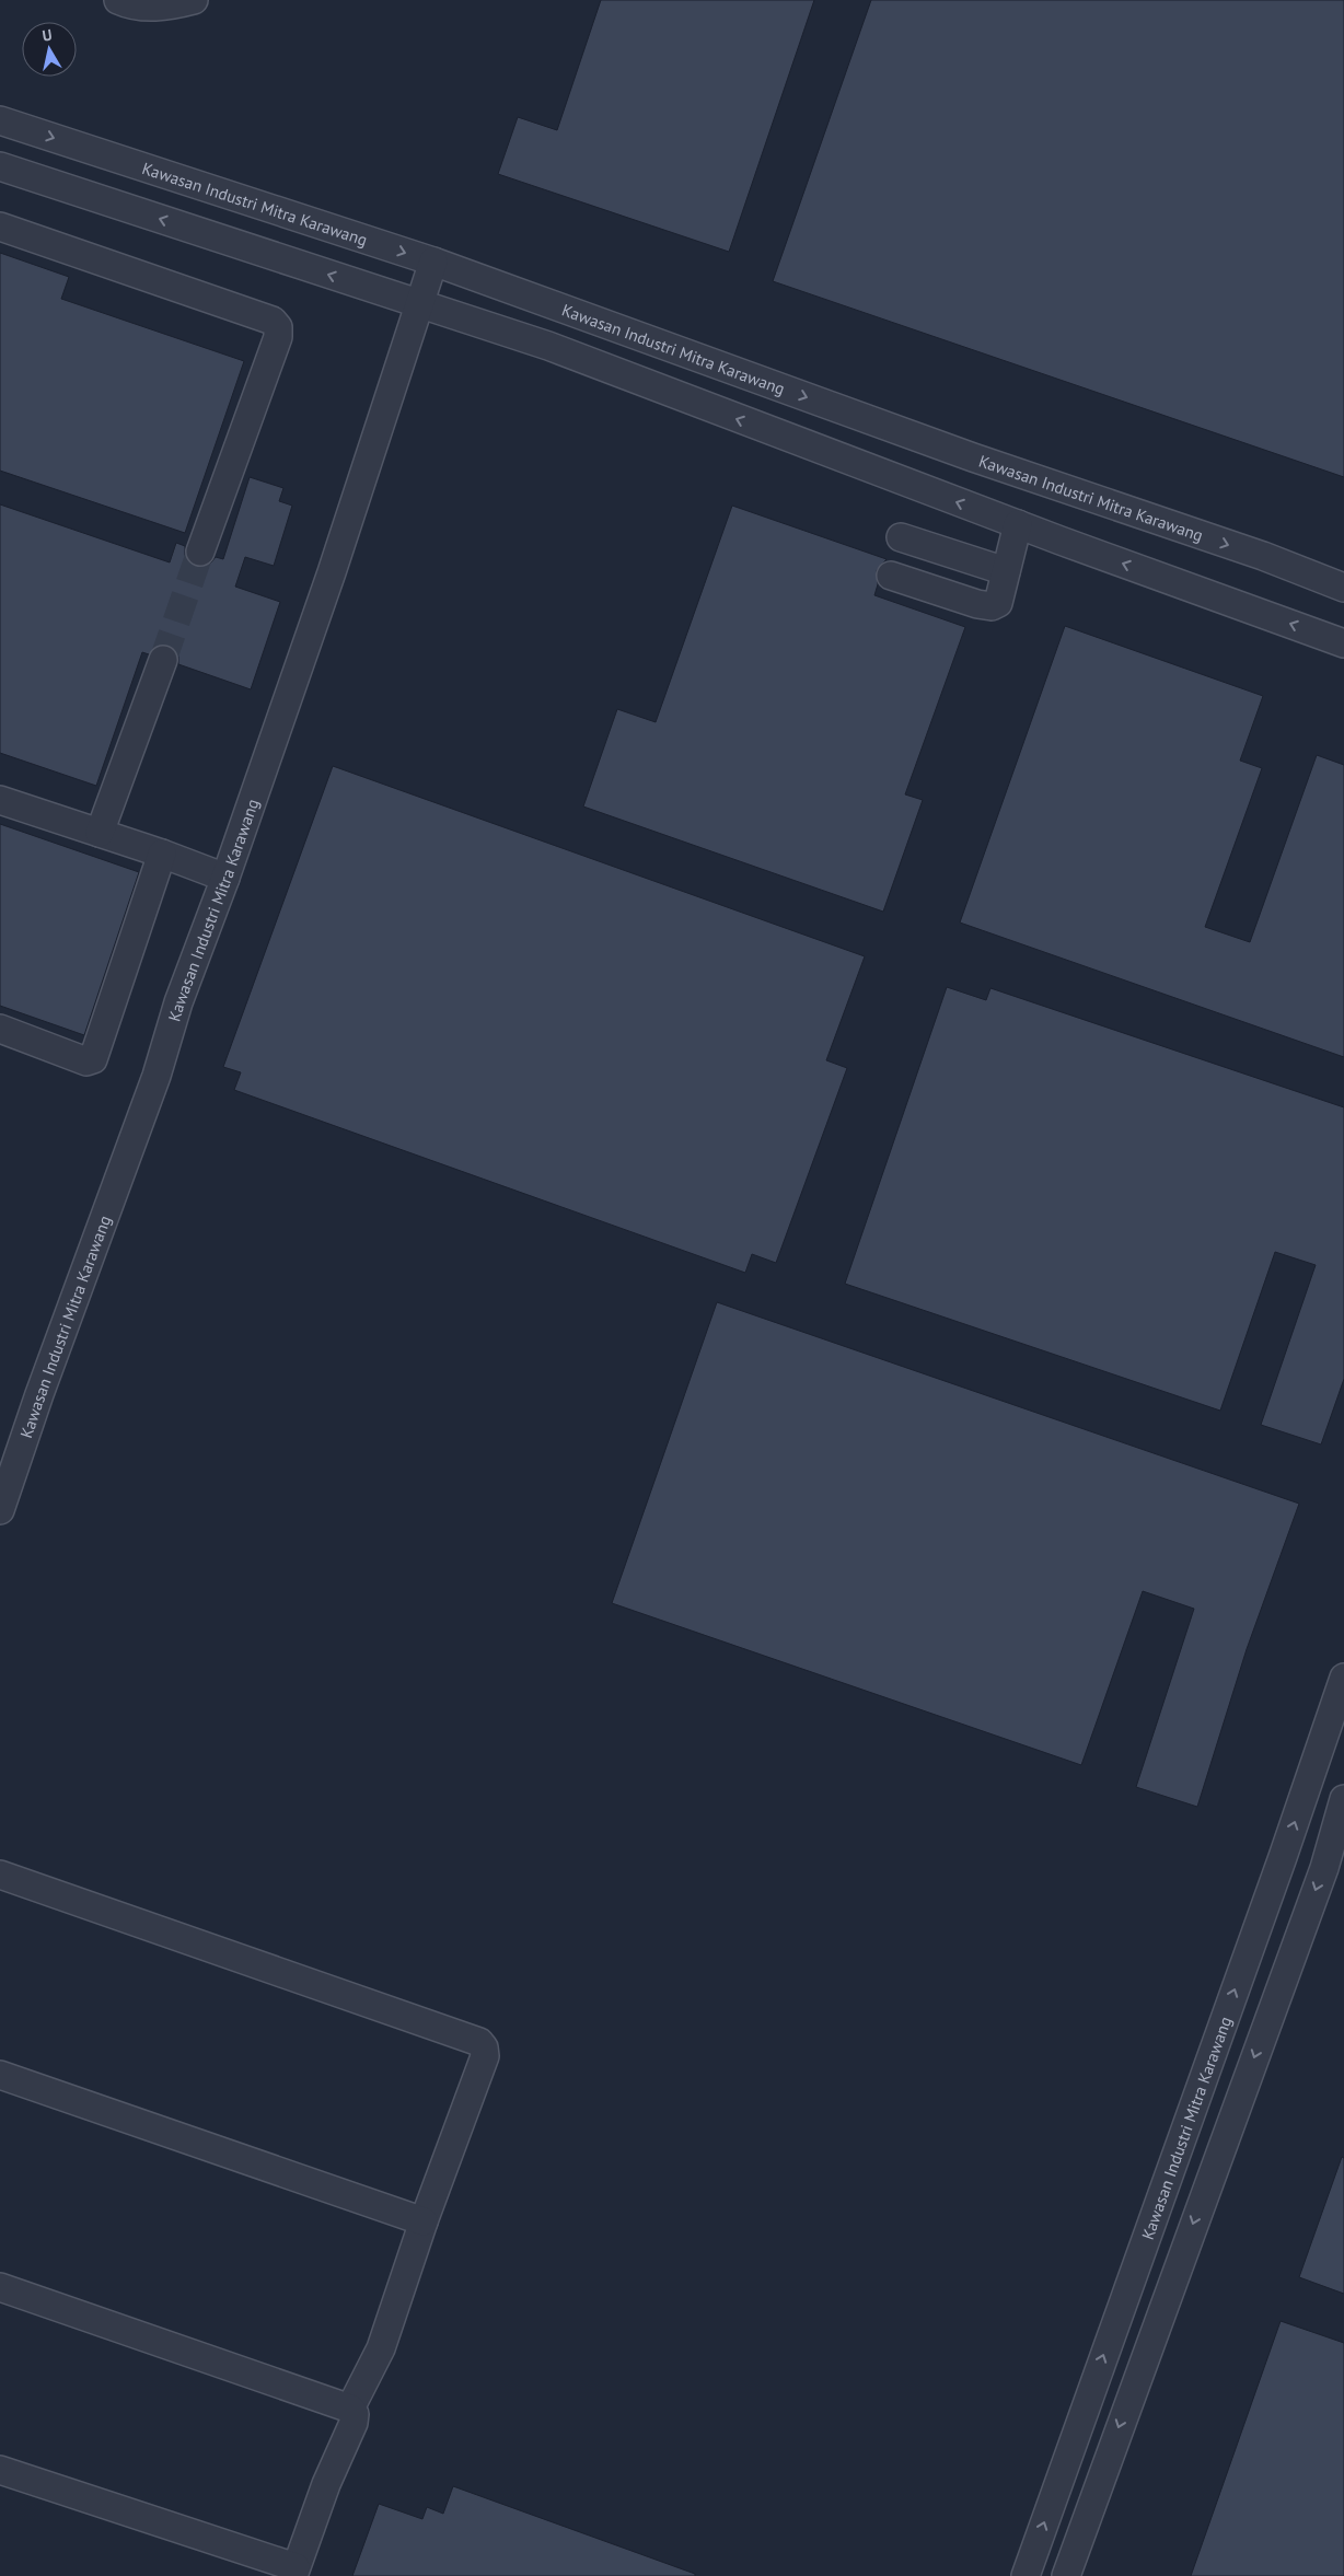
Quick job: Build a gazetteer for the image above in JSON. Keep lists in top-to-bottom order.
{
  "streets": {
    "street": ["Kawasan Industri Mitra Karawang"]
  },
  "north": "top"
}
